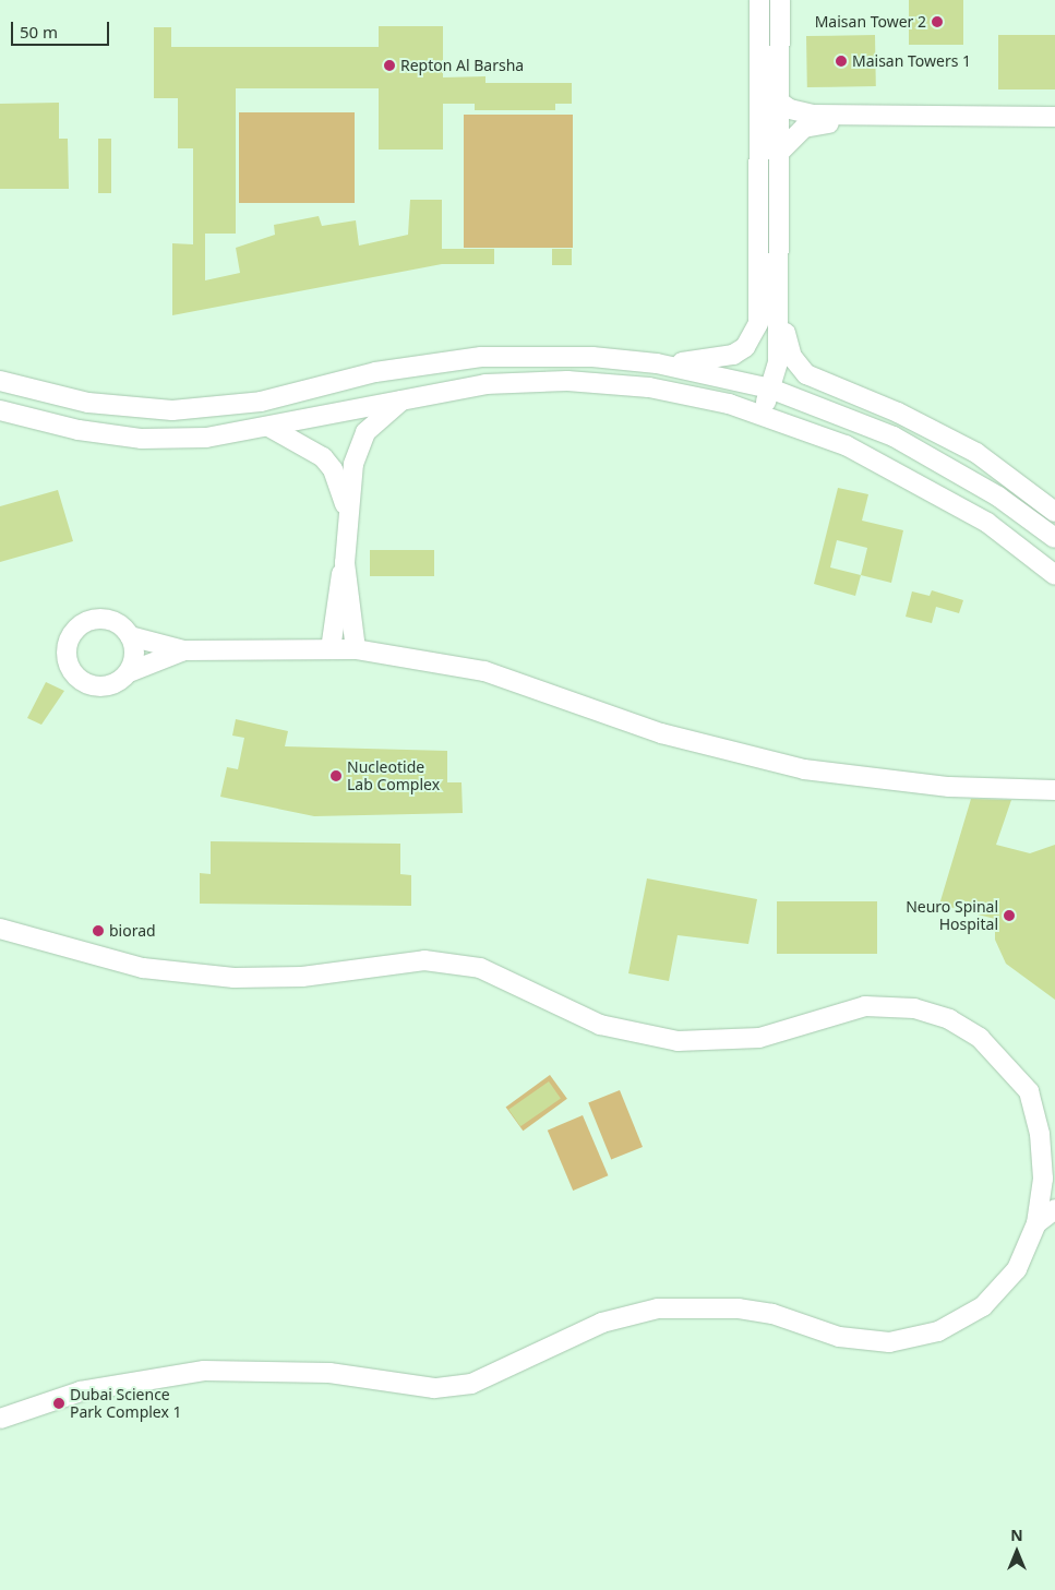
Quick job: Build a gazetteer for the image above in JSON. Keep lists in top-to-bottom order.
{
  "places": [
    "Maisan Tower 2",
    "Maisan Towers 1",
    "Repton Al Barsha",
    "Nucleotide Lab Complex",
    "Neuro Spinal Hospital",
    "biorad",
    "Dubai Science Park Complex 1"
  ],
  "scale_bar": "50 m",
  "north": "top"
}
